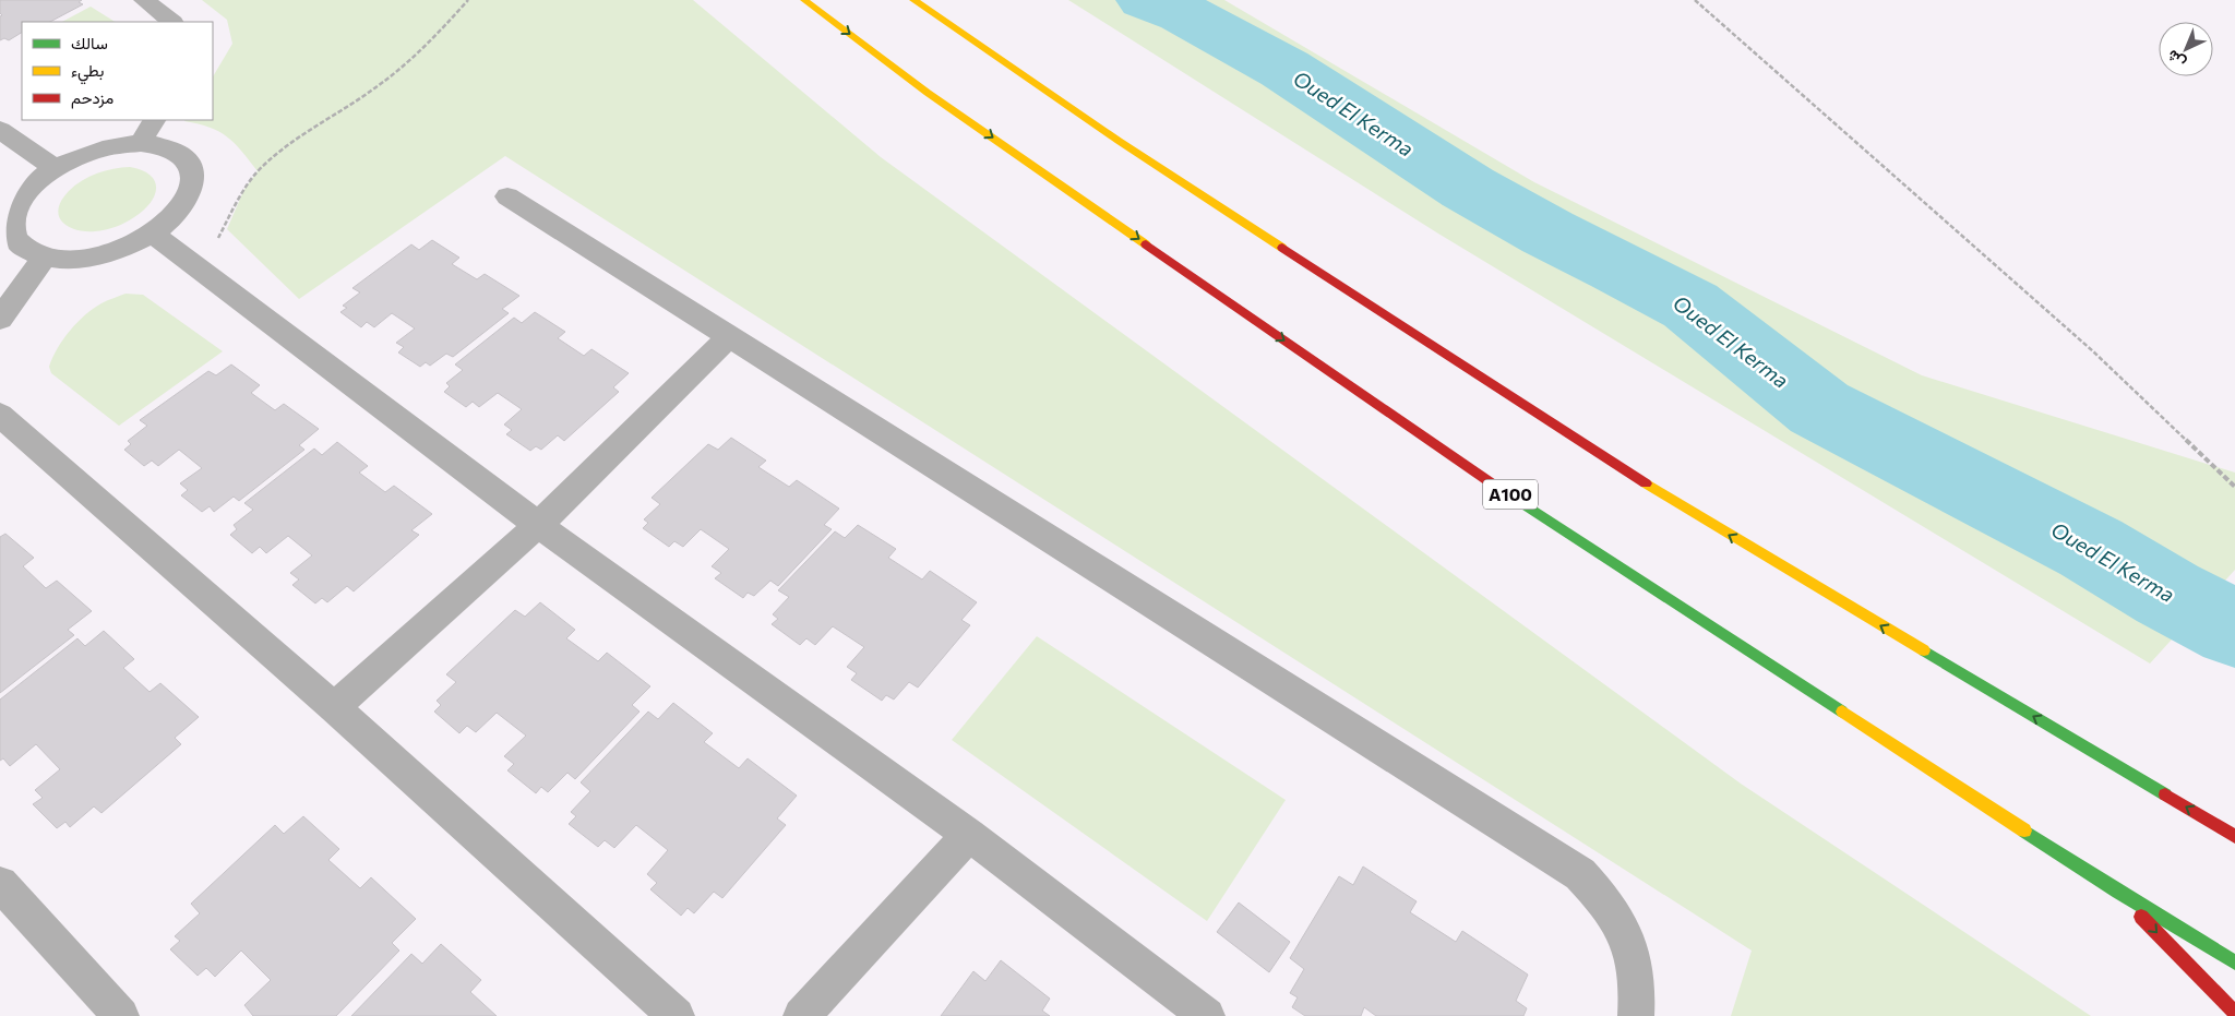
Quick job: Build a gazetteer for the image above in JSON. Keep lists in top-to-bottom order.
{
  "streets": {
    "highway": ["A100"]
  },
  "water": ["Oued El Kerma"],
  "legend": ["سالك", "بطيء", "مزدحم"],
  "north": "bottom left"
}
